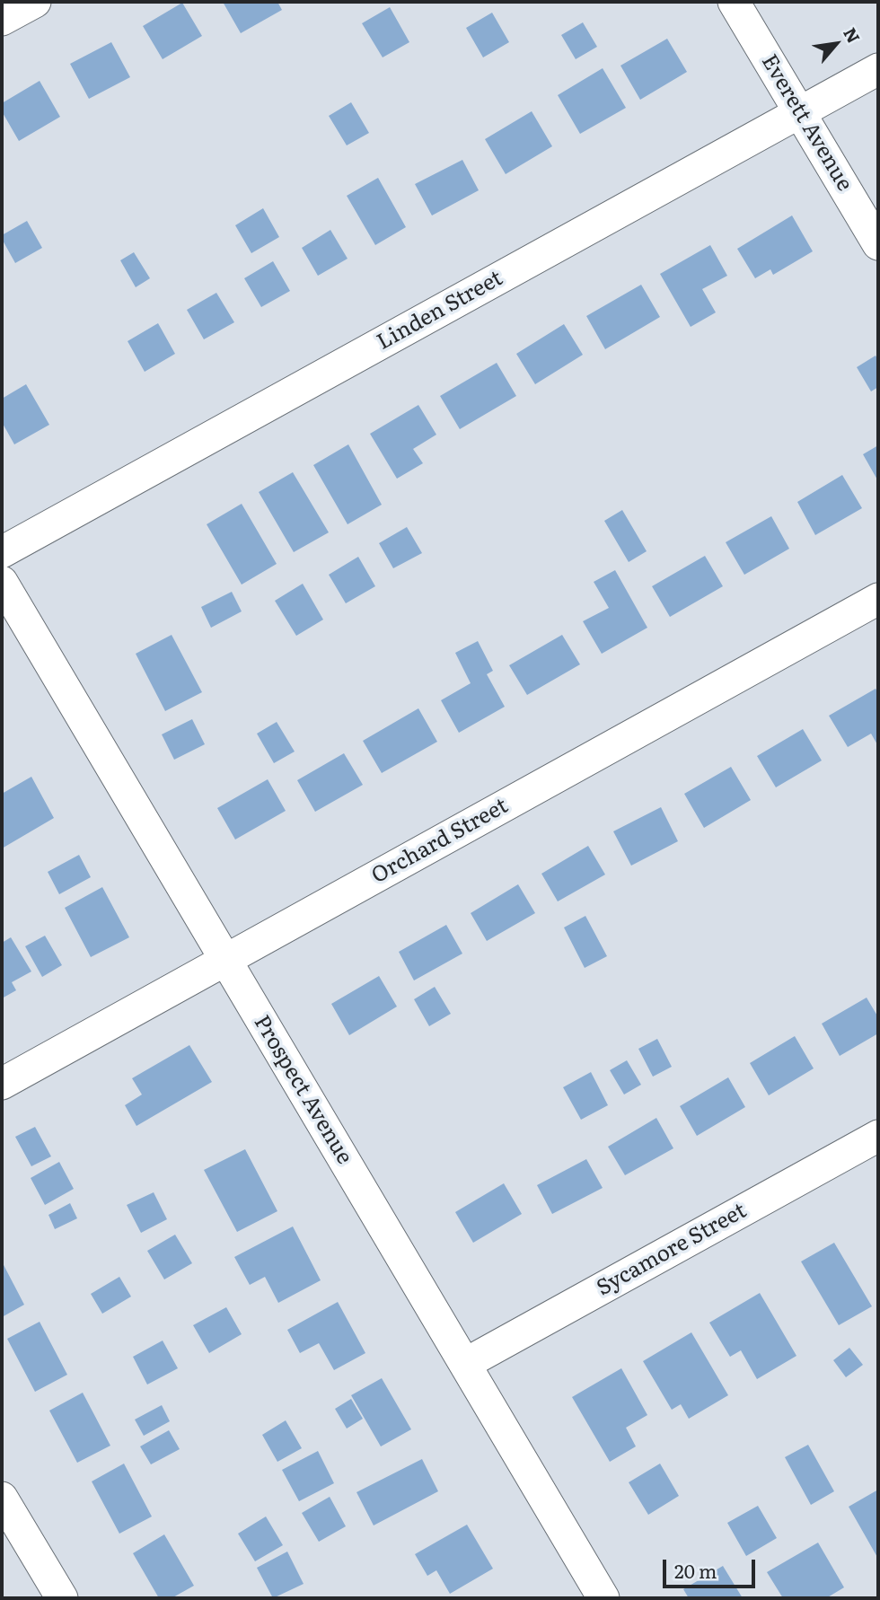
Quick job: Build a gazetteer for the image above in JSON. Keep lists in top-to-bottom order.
{
  "streets": {
    "street": [
      "Everett Avenue",
      "Linden Street",
      "Orchard Street",
      "Prospect Avenue",
      "Sycamore Street"
    ]
  },
  "crossings": [
    ["Everett Avenue", "Linden Street"],
    ["Orchard Street", "Prospect Avenue"],
    ["Prospect Avenue", "Sycamore Street"]
  ],
  "scale_bar": "20 m",
  "north": "top right"
}
